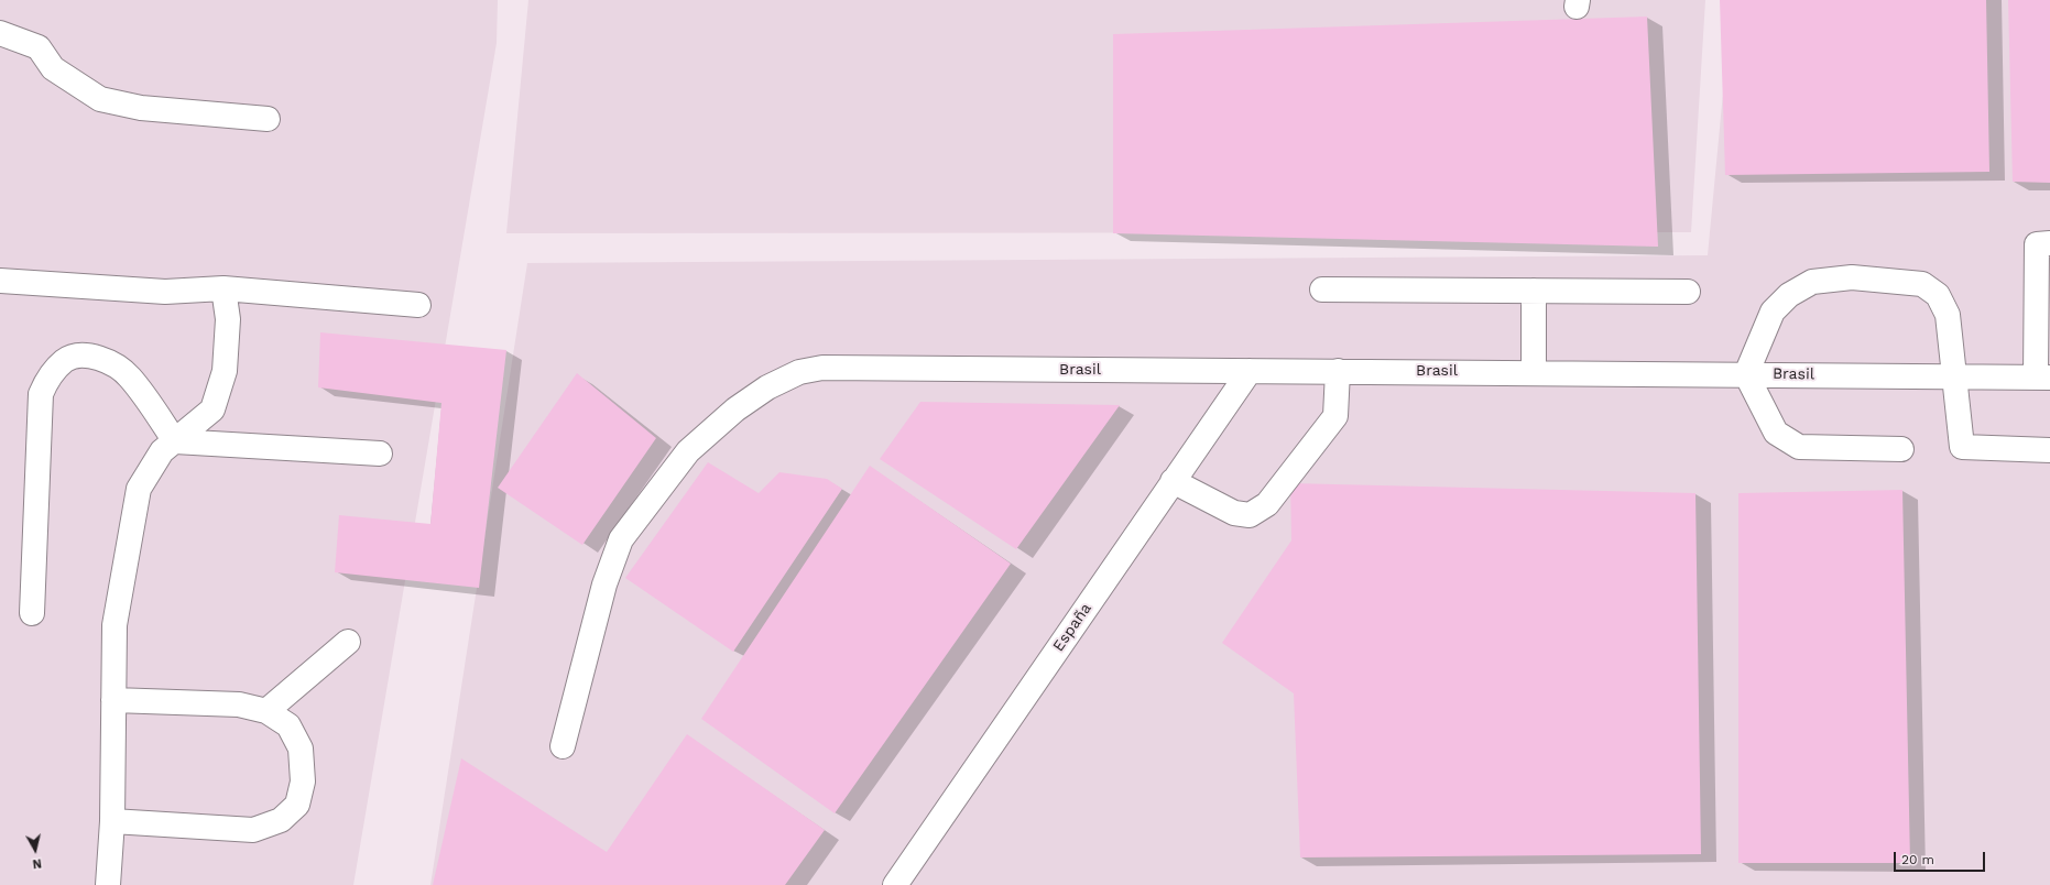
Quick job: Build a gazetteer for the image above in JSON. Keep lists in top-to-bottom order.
{
  "streets": {
    "street": ["Brasil", "España"]
  },
  "crossings": [
    ["Brasil", "España"]
  ],
  "scale_bar": "20 m",
  "north": "bottom"
}
